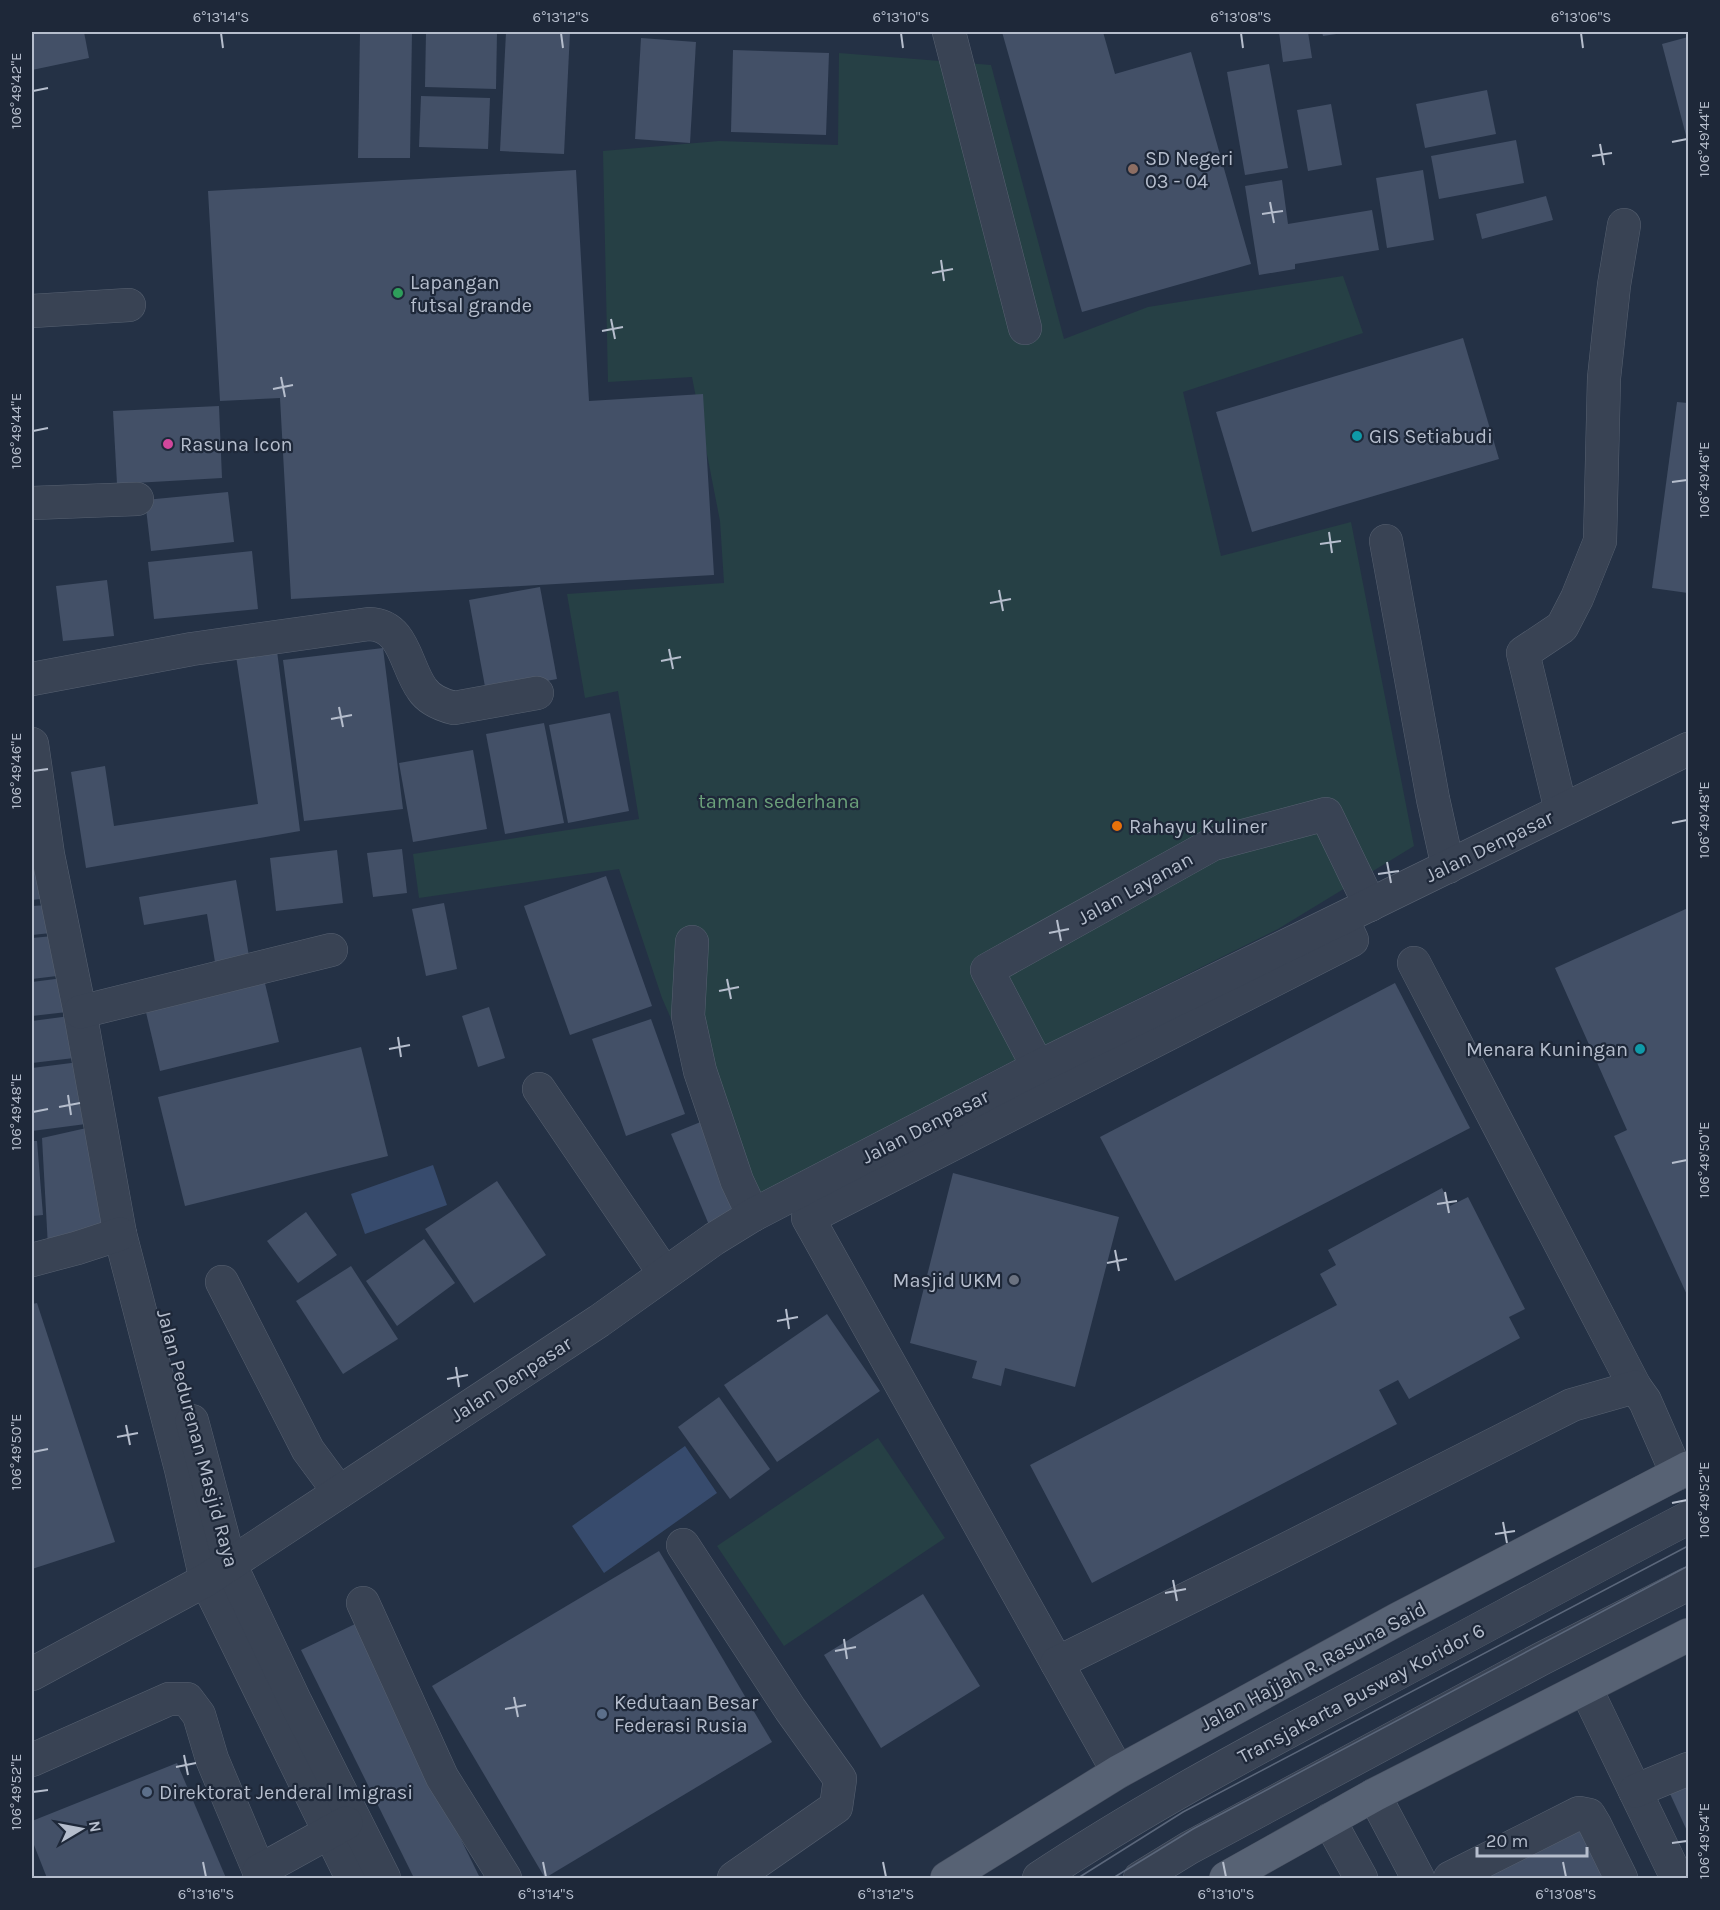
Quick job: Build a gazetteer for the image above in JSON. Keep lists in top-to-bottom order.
{
  "streets": {
    "main road": ["Jalan Hajjah R. Rasuna Said"],
    "street": [
      "Jalan Denpasar",
      "Jalan Layanan",
      "Jalan Pedurenan Masjid Raya",
      "Transjakarta Busway Koridor 6"
    ]
  },
  "crossings": [
    ["Jalan Denpasar", "Jalan Layanan"],
    ["Jalan Denpasar", "Jalan Pedurenan Masjid Raya"]
  ],
  "parks": ["taman sederhana"],
  "places": [
    "SD Negeri 03 - 04",
    "Lapangan futsal grande",
    "GIS Setiabudi",
    "Rasuna Icon",
    "Rahayu Kuliner",
    "Menara Kuningan",
    "Masjid UKM",
    "Kedutaan Besar Federasi Rusia",
    "Direktorat Jenderal Imigrasi"
  ],
  "scale_bar": "20 m",
  "north": "right",
  "coordinates": [
    "6°13'14\"S",
    "6°13'12\"S",
    "6°13'10\"S",
    "6°13'08\"S",
    "6°13'06\"S",
    "106°49'42\"E",
    "106°49'44\"E",
    "106°49'46\"E",
    "106°49'48\"E",
    "106°49'50\"E",
    "106°49'52\"E",
    "106°49'54\"E",
    "6°13'16\"S"
  ]
}
